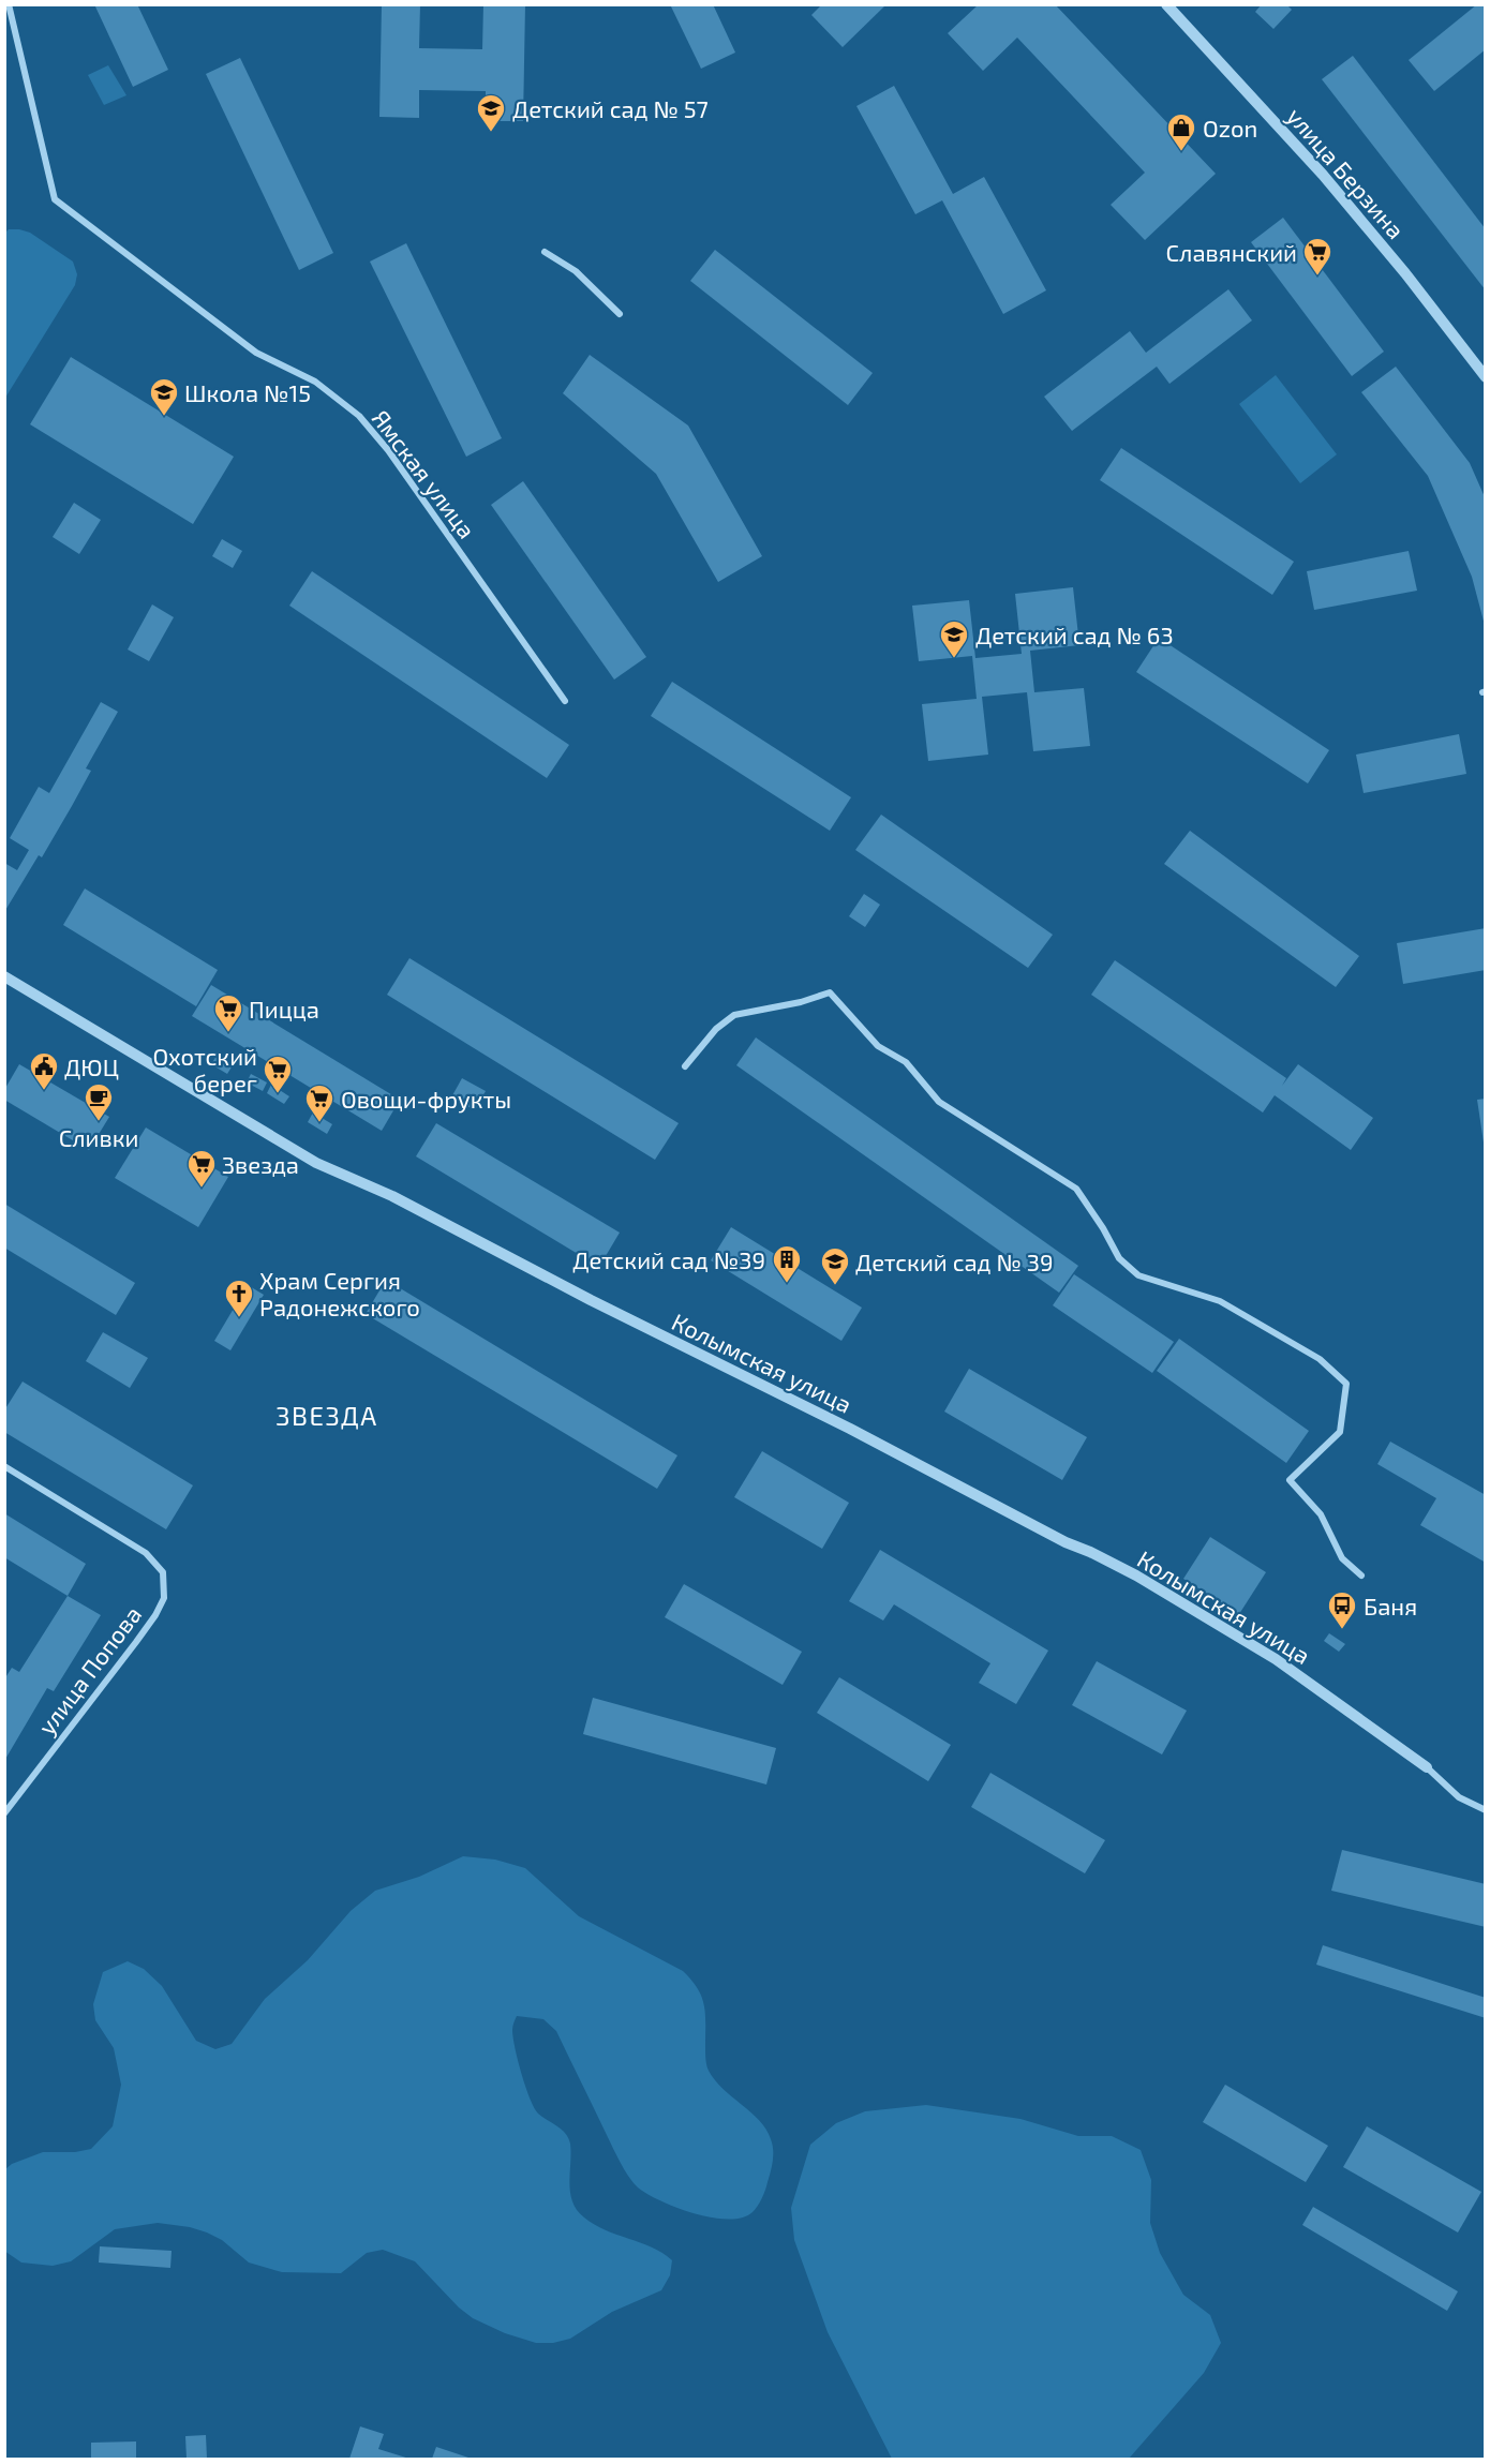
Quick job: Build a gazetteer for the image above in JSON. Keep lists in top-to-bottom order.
{
  "streets": {
    "street": [
      "улица Берзина",
      "Ямская улица",
      "Колымская улица",
      "улица Попова"
    ]
  },
  "districts": ["ЗВЕЗДА"],
  "places": {
    "school or university": [
      "Детский сад № 57",
      "Школа №15",
      "Детский сад № 63",
      "Детский сад № 39"
    ],
    "shop": ["Ozon"],
    "supermarket": [
      "Славянский",
      "Пицца",
      "Охотский берег",
      "Овощи-фрукты",
      "Звезда"
    ],
    "public building": ["ДЮЦ"],
    "cafe": ["Сливки"],
    "building": ["Детский сад №39"],
    "church": ["Храм Сергия Радонежского"],
    "bus stop": ["Баня"]
  }
}
